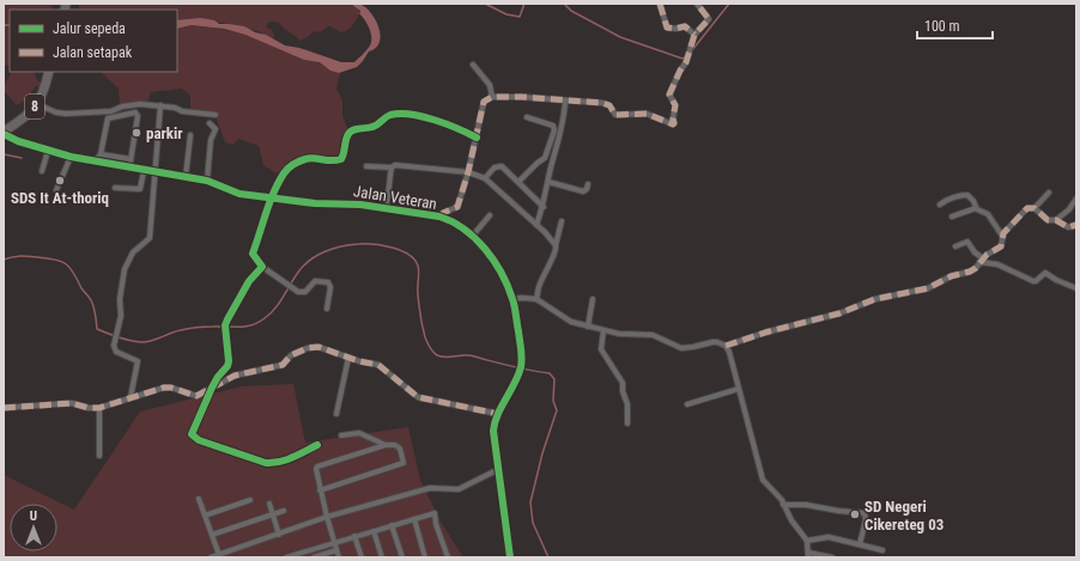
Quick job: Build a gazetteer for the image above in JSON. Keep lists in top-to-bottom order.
{
  "streets": {
    "highway": ["8"],
    "street": ["Jalan Veteran"]
  },
  "crossings": [
    ["8", "Jalan Veteran"]
  ],
  "places": ["parkir", "SDS It At-thoriq", "SD Negeri Cikereteg 03"],
  "legend": ["Jalur sepeda", "Jalan setapak"],
  "scale_bar": "100 m",
  "north": "top"
}
